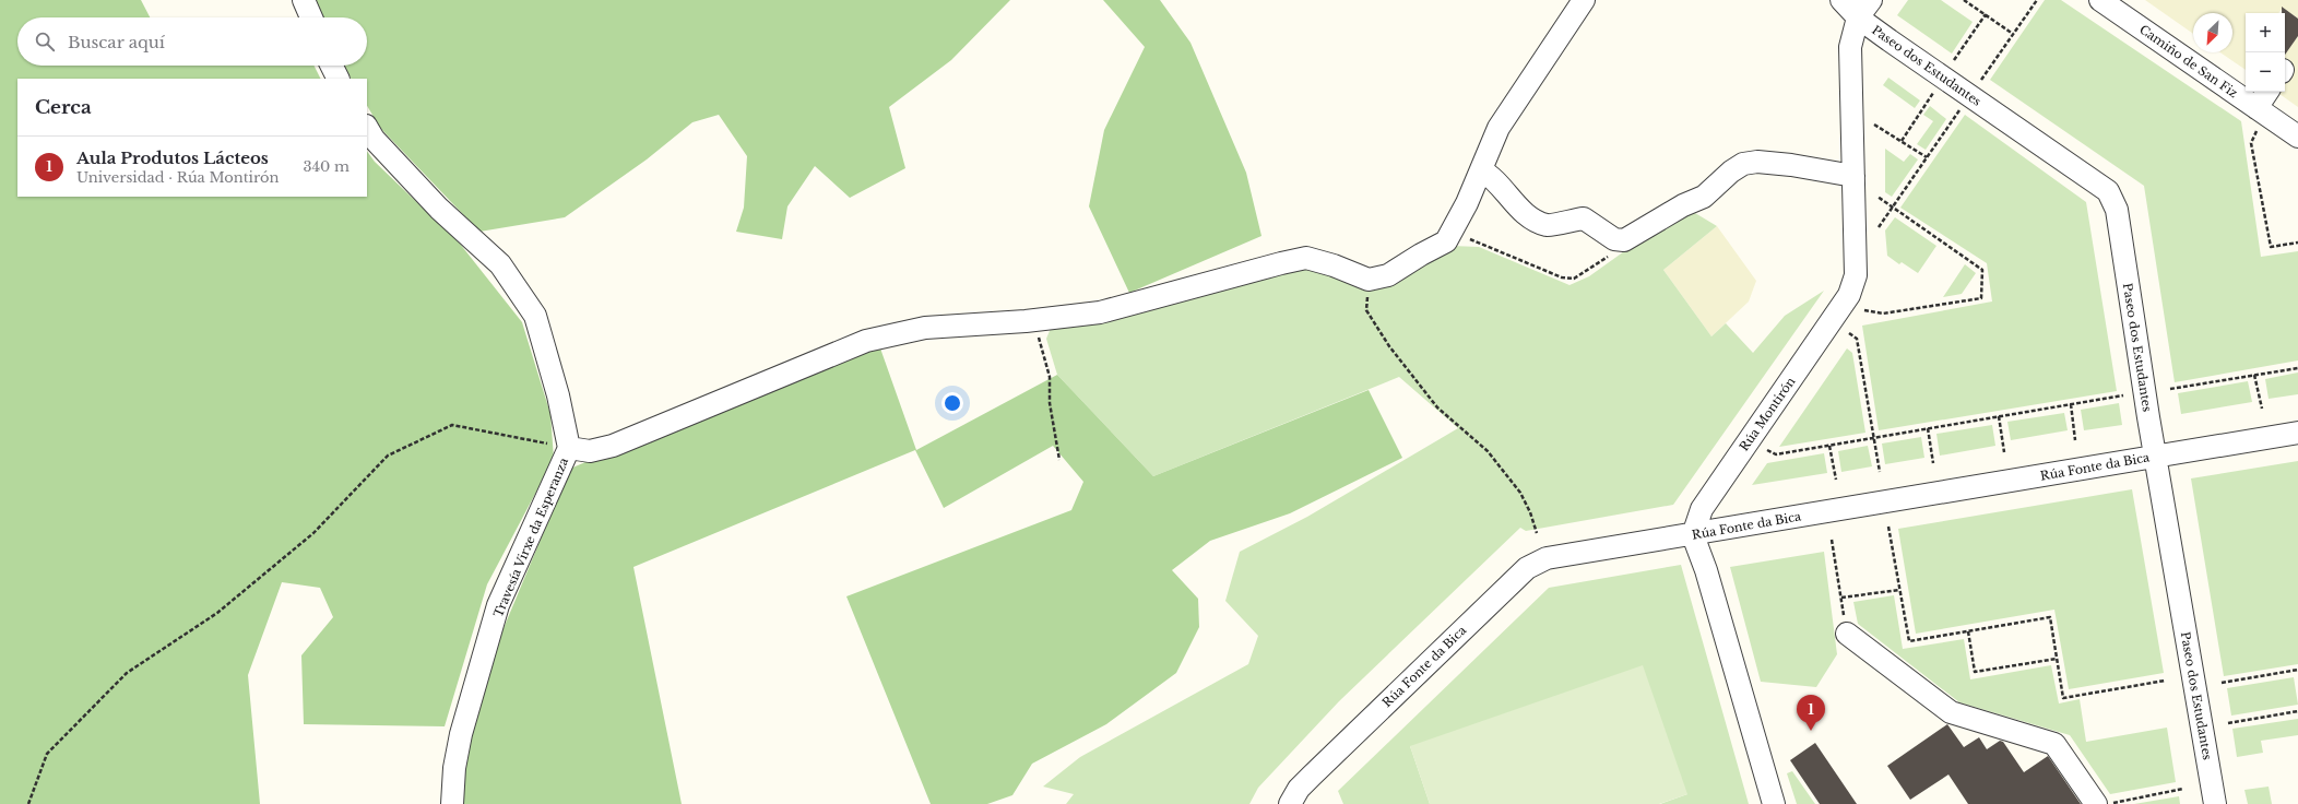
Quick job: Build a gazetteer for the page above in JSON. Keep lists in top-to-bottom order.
{
  "streets": {
    "street": [
      "Camiño de San Fiz",
      "Paseo dos Estudantes",
      "Rúa Montirón",
      "Rúa Fonte da Bica",
      "Travesía Virxe da Esperanza"
    ]
  },
  "crossings": [
    ["Paseo dos Estudantes", "Rúa Montirón"],
    ["Paseo dos Estudantes", "Rúa Fonte da Bica"],
    ["Rúa Montirón", "Rúa Fonte da Bica"]
  ],
  "north": "bottom left",
  "page": {
    "map_buttons": ["+", "−"],
    "search": "Buscar aquí",
    "heading": "Cerca",
    "list": [
      {
        "mark": "1",
        "name": "Aula Produtos Lácteos",
        "note": "Universidad · Rúa Montirón",
        "value": "340 m"
      }
    ],
    "pins": "1"
  }
}
